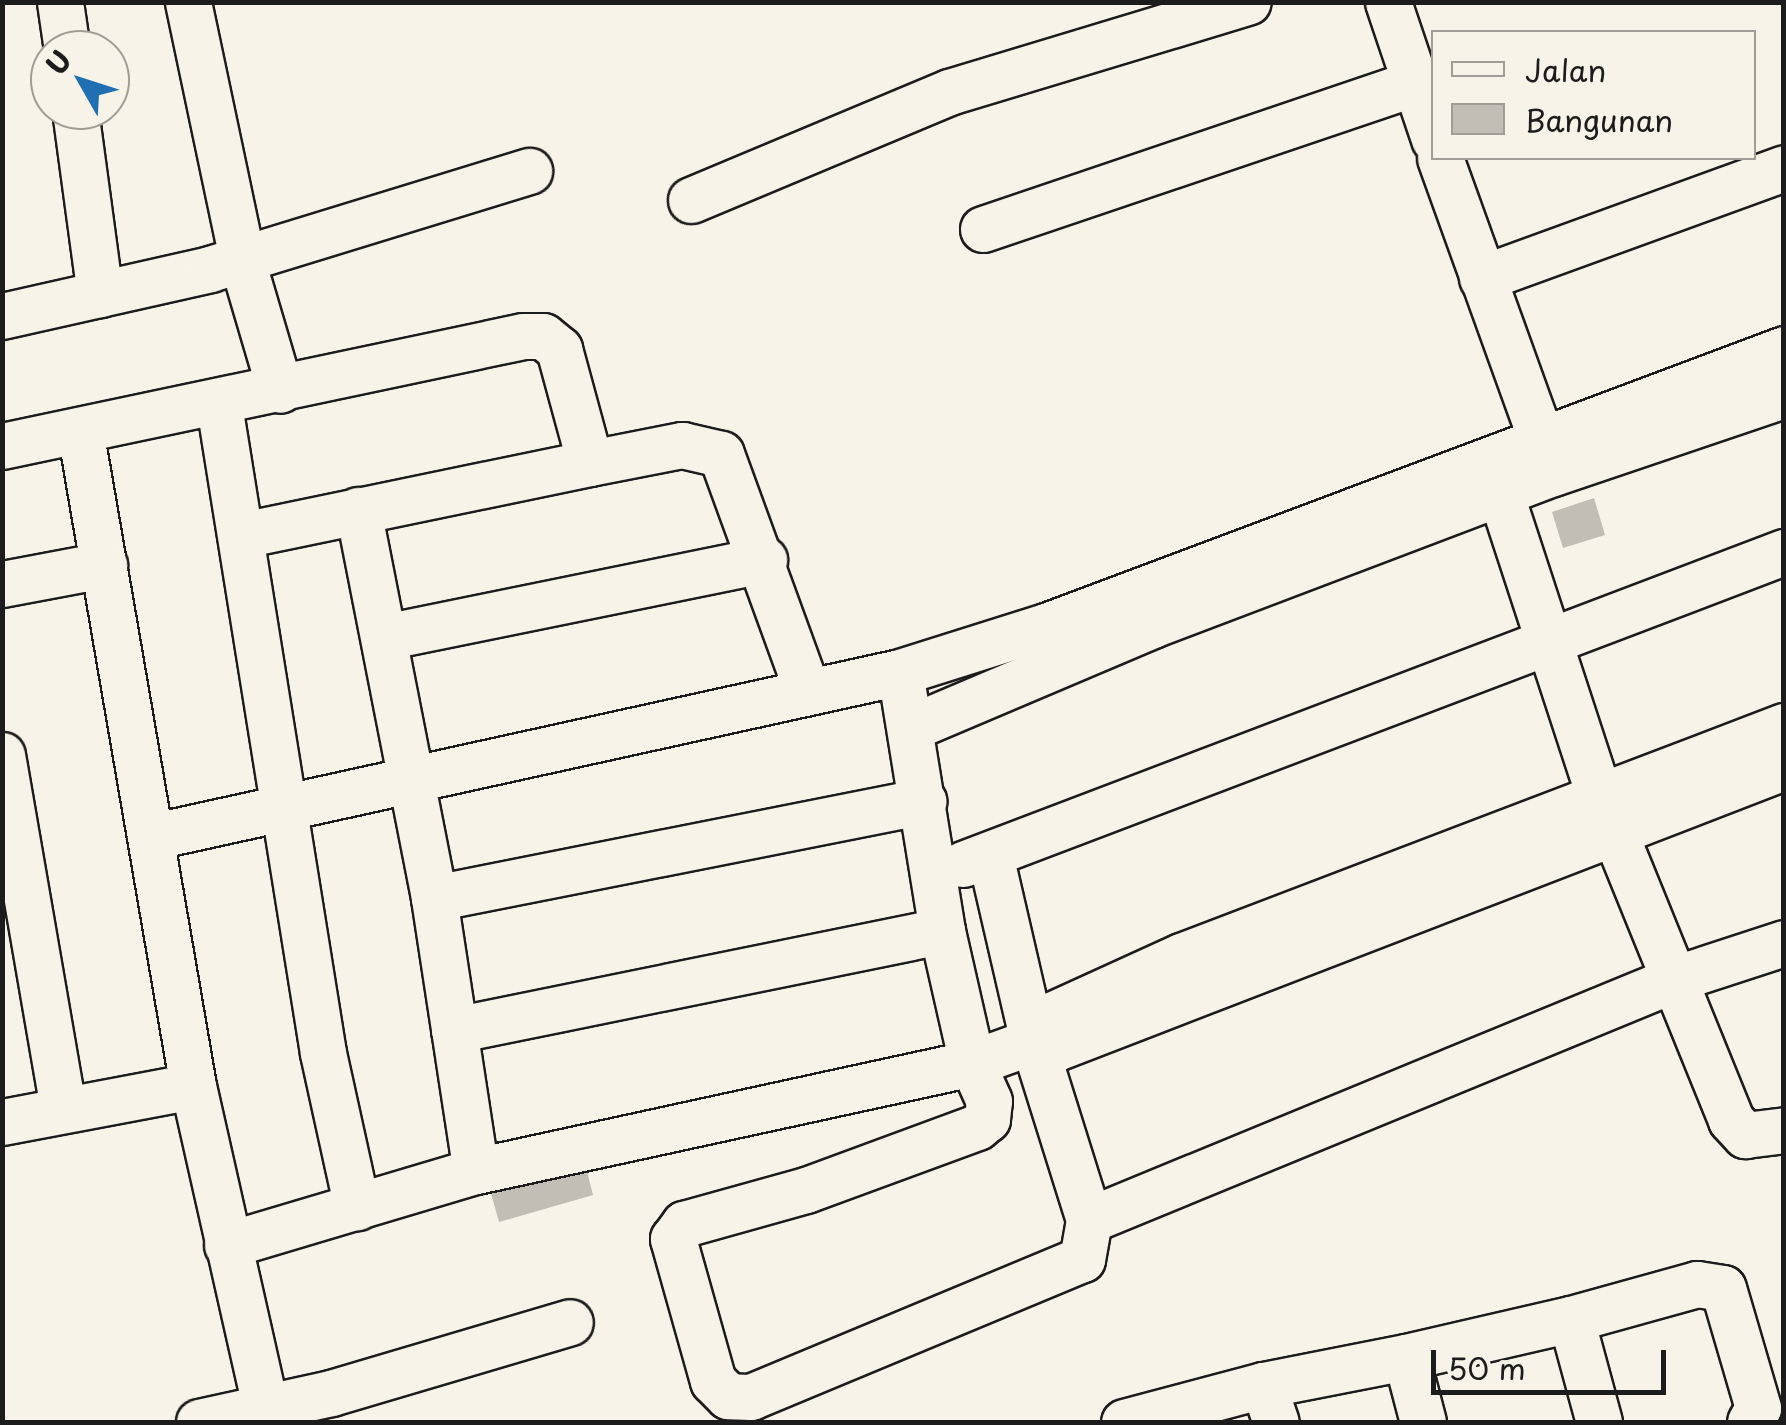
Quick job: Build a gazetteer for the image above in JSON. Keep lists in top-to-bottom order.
{
  "legend": ["Jalan", "Bangunan"],
  "scale_bar": "50 m",
  "north": "top left"
}
